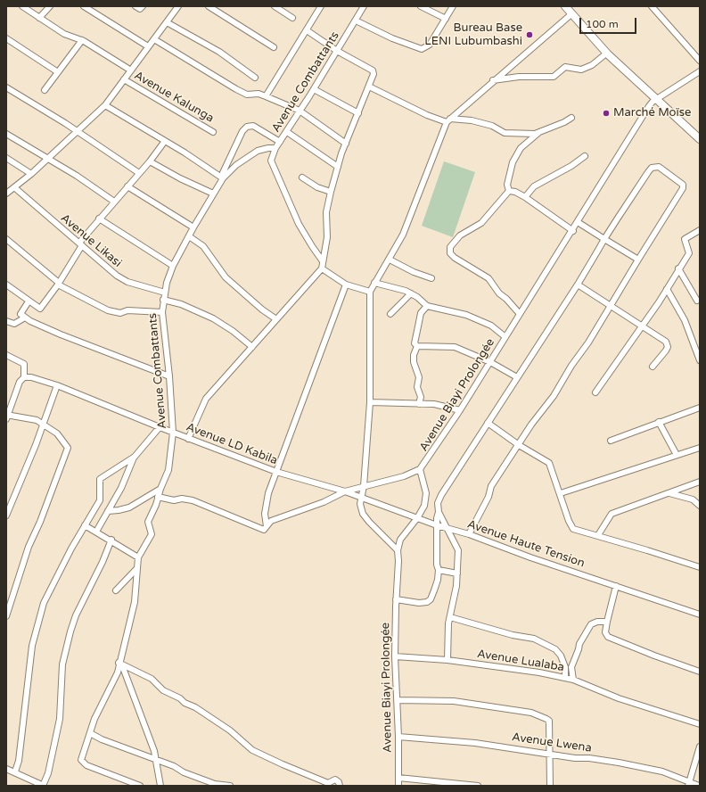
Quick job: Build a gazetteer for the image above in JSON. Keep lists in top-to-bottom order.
{
  "streets": {
    "street": [
      "Avenue Combattants",
      "Avenue Kalunga",
      "Avenue Likasi",
      "Avenue Biayi Prolongée",
      "Avenue LD Kabila",
      "Avenue Haute Tension",
      "Avenue Lualaba",
      "Avenue Lwena"
    ]
  },
  "crossings": [
    ["Avenue Combattants", "Avenue Likasi"],
    ["Avenue Combattants", "Avenue LD Kabila"],
    ["Avenue Biayi Prolongée", "Avenue Haute Tension"],
    ["Avenue Biayi Prolongée", "Avenue Lualaba"],
    ["Avenue Biayi Prolongée", "Avenue Lwena"],
    ["Avenue LD Kabila", "Avenue Haute Tension"]
  ],
  "places": ["Bureau Base LENI Lubumbashi", "Marché Moïse"],
  "scale_bar": "100 m"
}
